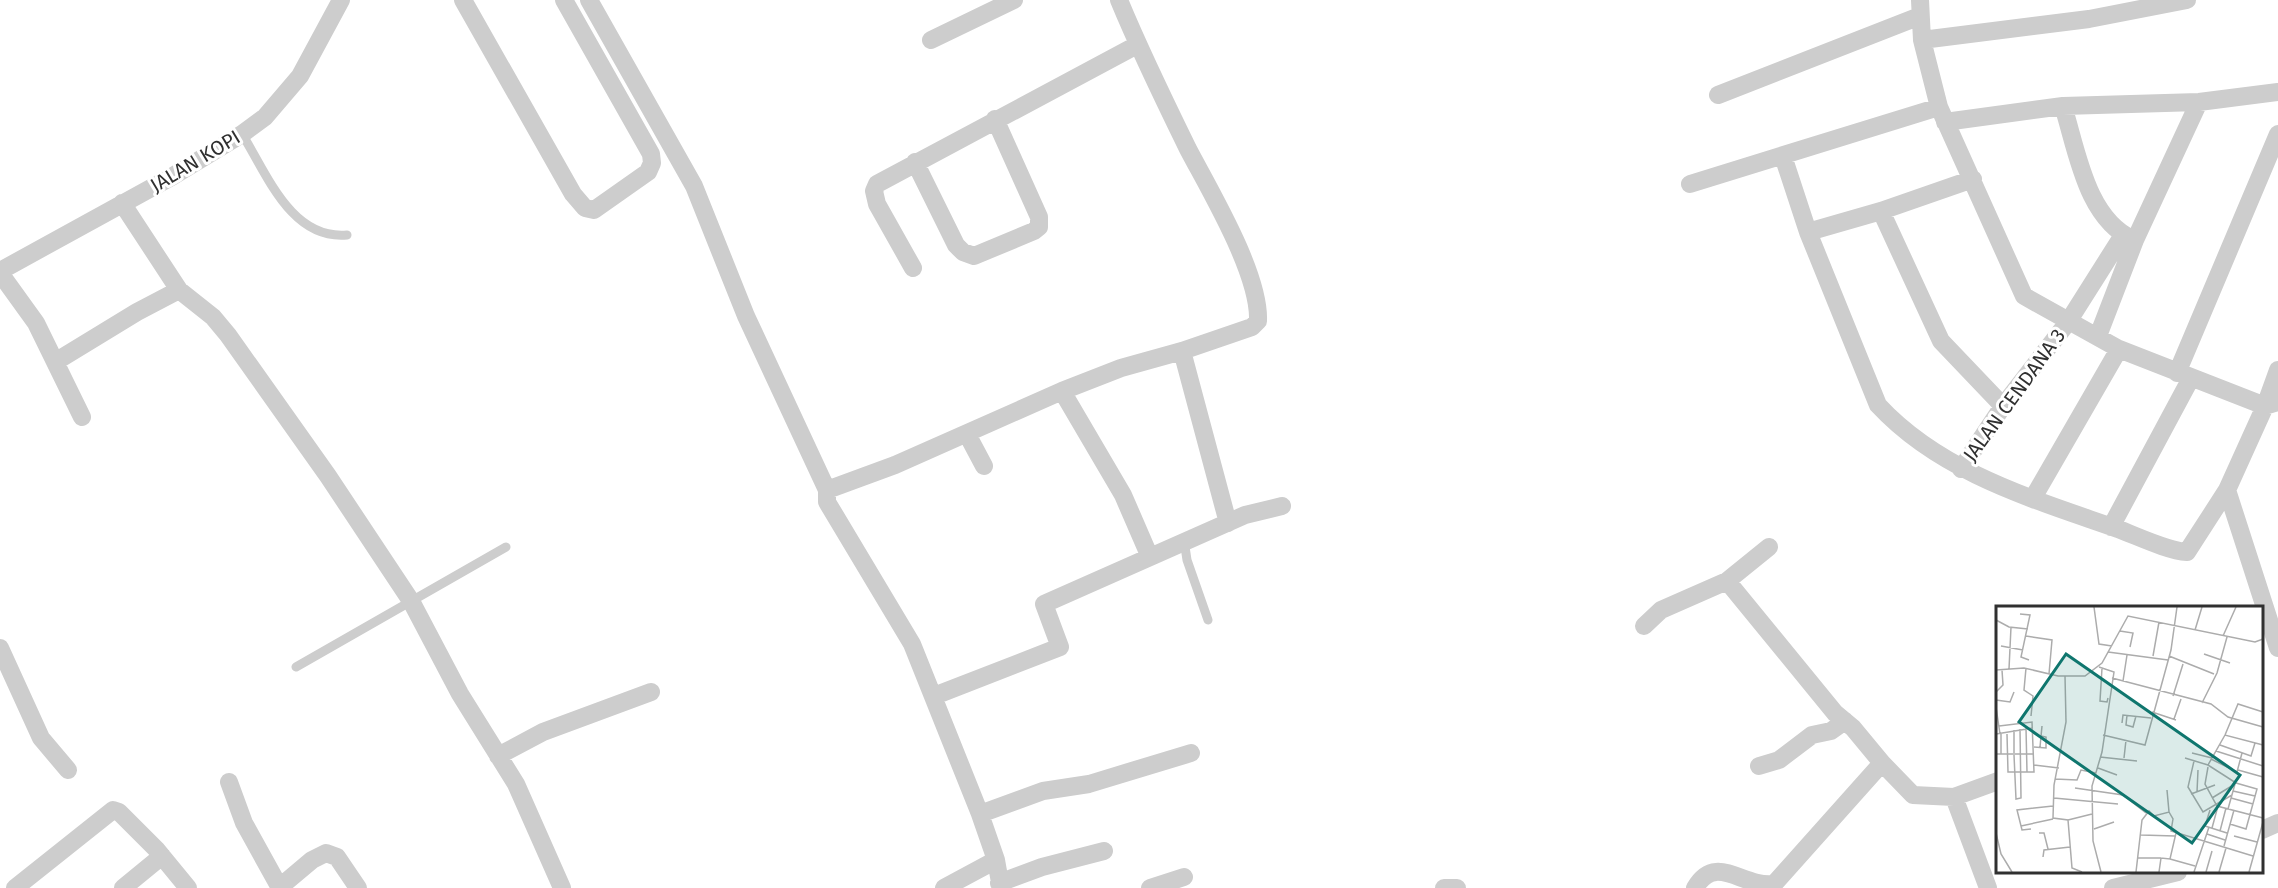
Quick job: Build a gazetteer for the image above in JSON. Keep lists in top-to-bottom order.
{
  "streets": {
    "street": ["JALAN KOPI", "JALAN CENDANA 3"]
  }
}
